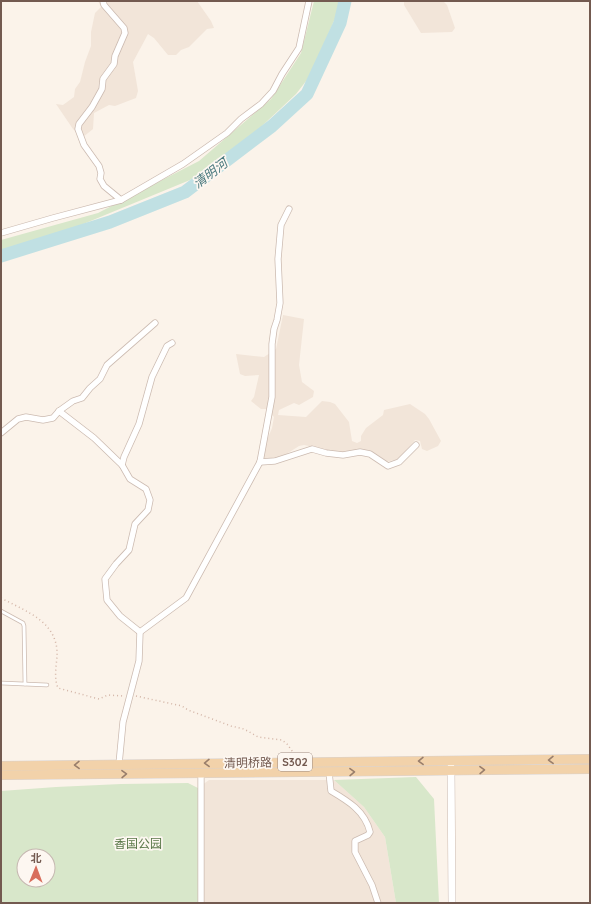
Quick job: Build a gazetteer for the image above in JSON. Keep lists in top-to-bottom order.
{
  "streets": {
    "main road": ["S302", "清明桥路"]
  },
  "water": ["清明河"],
  "parks": ["香国公园"],
  "north": "top"
}
